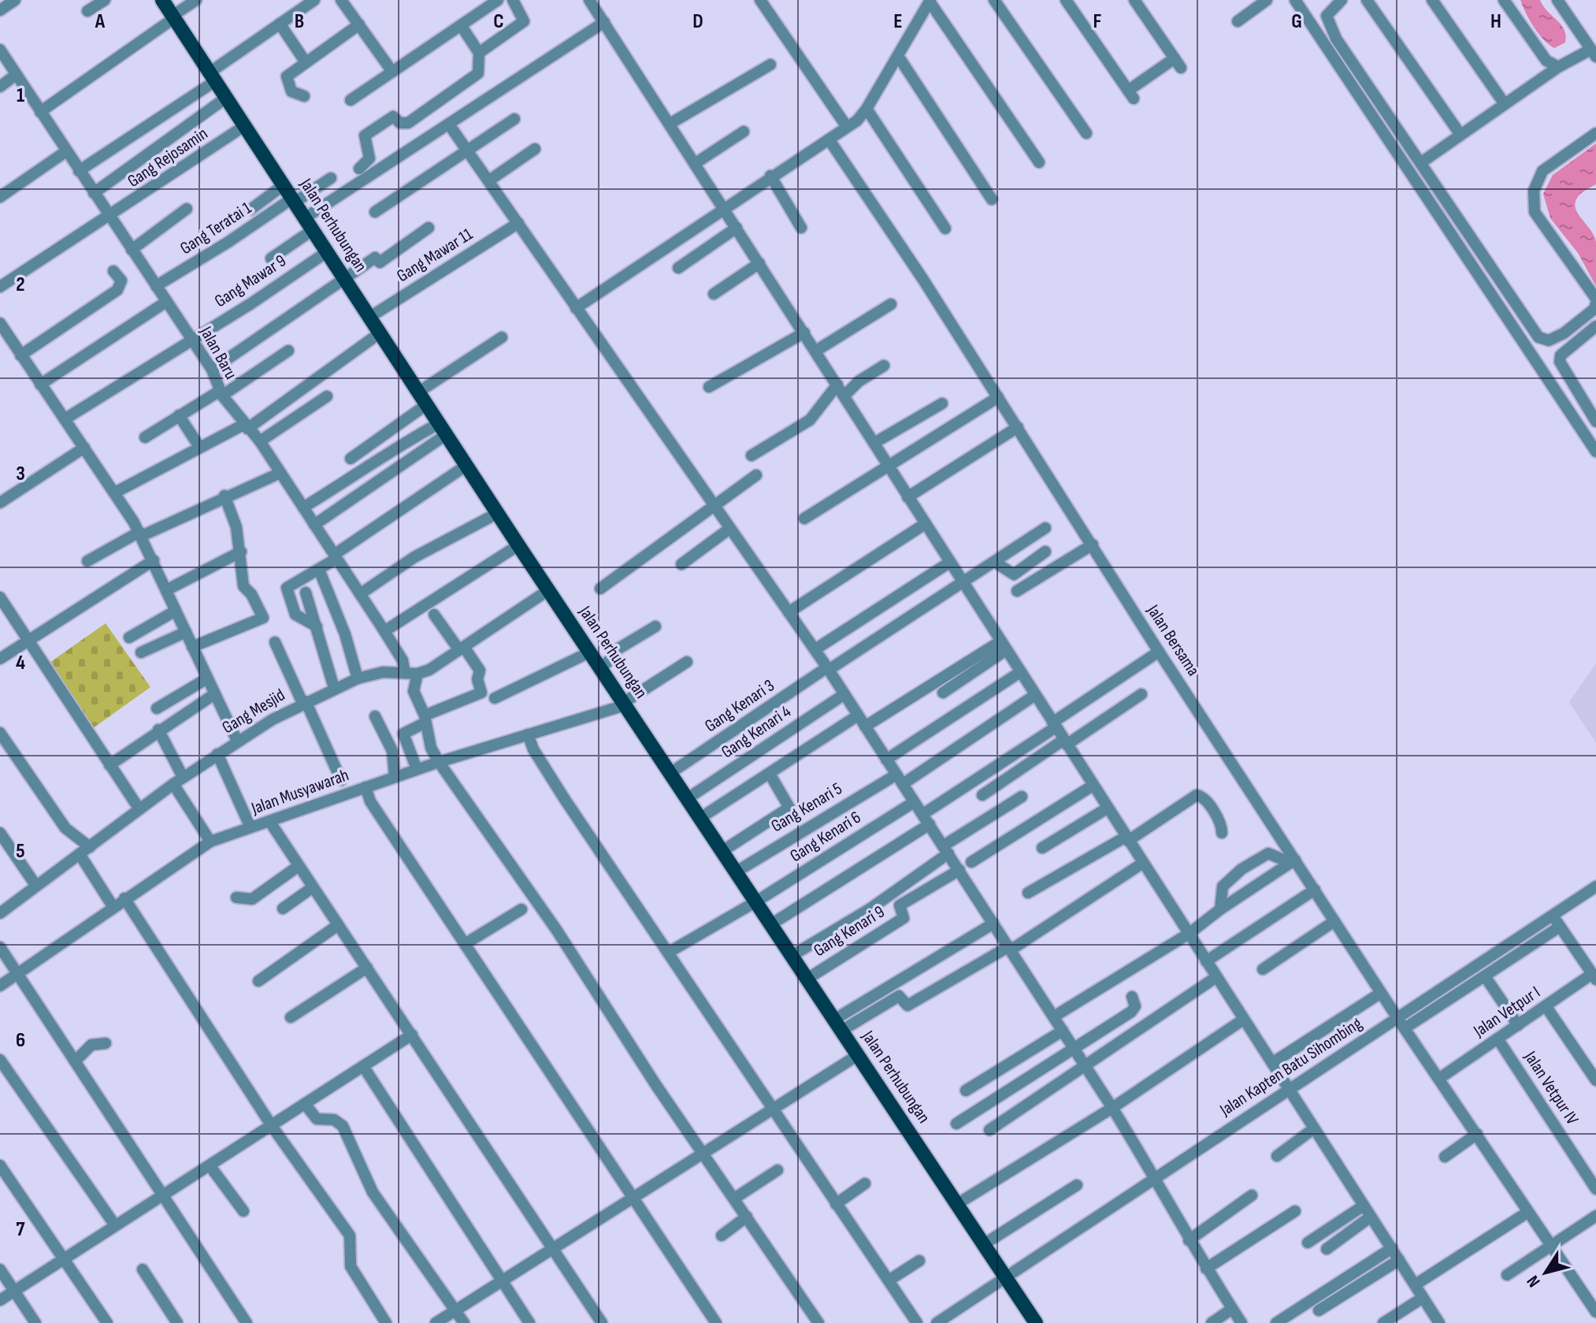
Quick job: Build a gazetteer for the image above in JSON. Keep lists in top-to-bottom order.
{
  "streets": {
    "main road": ["Jalan Perhubungan"],
    "street": [
      "Gang Rejosamin",
      "Gang Teratai 1",
      "Gang Mawar 11",
      "Gang Mawar 9",
      "Jalan Baru",
      "Jalan Bersama",
      "Gang Kenari 3",
      "Gang Mesjid",
      "Gang Kenari 4",
      "Jalan Musyawarah",
      "Gang Kenari 5",
      "Gang Kenari 6",
      "Gang Kenari 9",
      "Jalan Vetpur I",
      "Jalan Kapten Batu Sihombing",
      "Jalan Vetpur IV"
    ]
  },
  "crossings": [
    ["Gang Rejosamin", "Jalan Perhubungan"],
    ["Gang Rejosamin", "Jalan Baru"],
    ["Jalan Perhubungan", "Gang Teratai 1"],
    ["Jalan Perhubungan", "Gang Mawar 11"],
    ["Jalan Perhubungan", "Gang Mawar 9"],
    ["Jalan Perhubungan", "Gang Kenari 3"],
    ["Jalan Perhubungan", "Gang Kenari 4"],
    ["Jalan Perhubungan", "Jalan Musyawarah"],
    ["Jalan Perhubungan", "Gang Kenari 5"],
    ["Jalan Perhubungan", "Gang Kenari 6"],
    ["Jalan Perhubungan", "Gang Kenari 9"],
    ["Jalan Perhubungan", "Jalan Kapten Batu Sihombing"],
    ["Gang Teratai 1", "Jalan Baru"],
    ["Gang Mawar 9", "Jalan Baru"],
    ["Jalan Baru", "Gang Mesjid"],
    ["Jalan Bersama", "Jalan Vetpur I"],
    ["Jalan Bersama", "Jalan Kapten Batu Sihombing"],
    ["Jalan Vetpur I", "Jalan Vetpur IV"]
  ],
  "north": "bottom left",
  "grid": {
    "columns": [
      "A",
      "B",
      "C",
      "D",
      "E",
      "F",
      "G",
      "H"
    ],
    "rows": [
      "1",
      "2",
      "3",
      "4",
      "5",
      "6",
      "7"
    ]
  }
}
